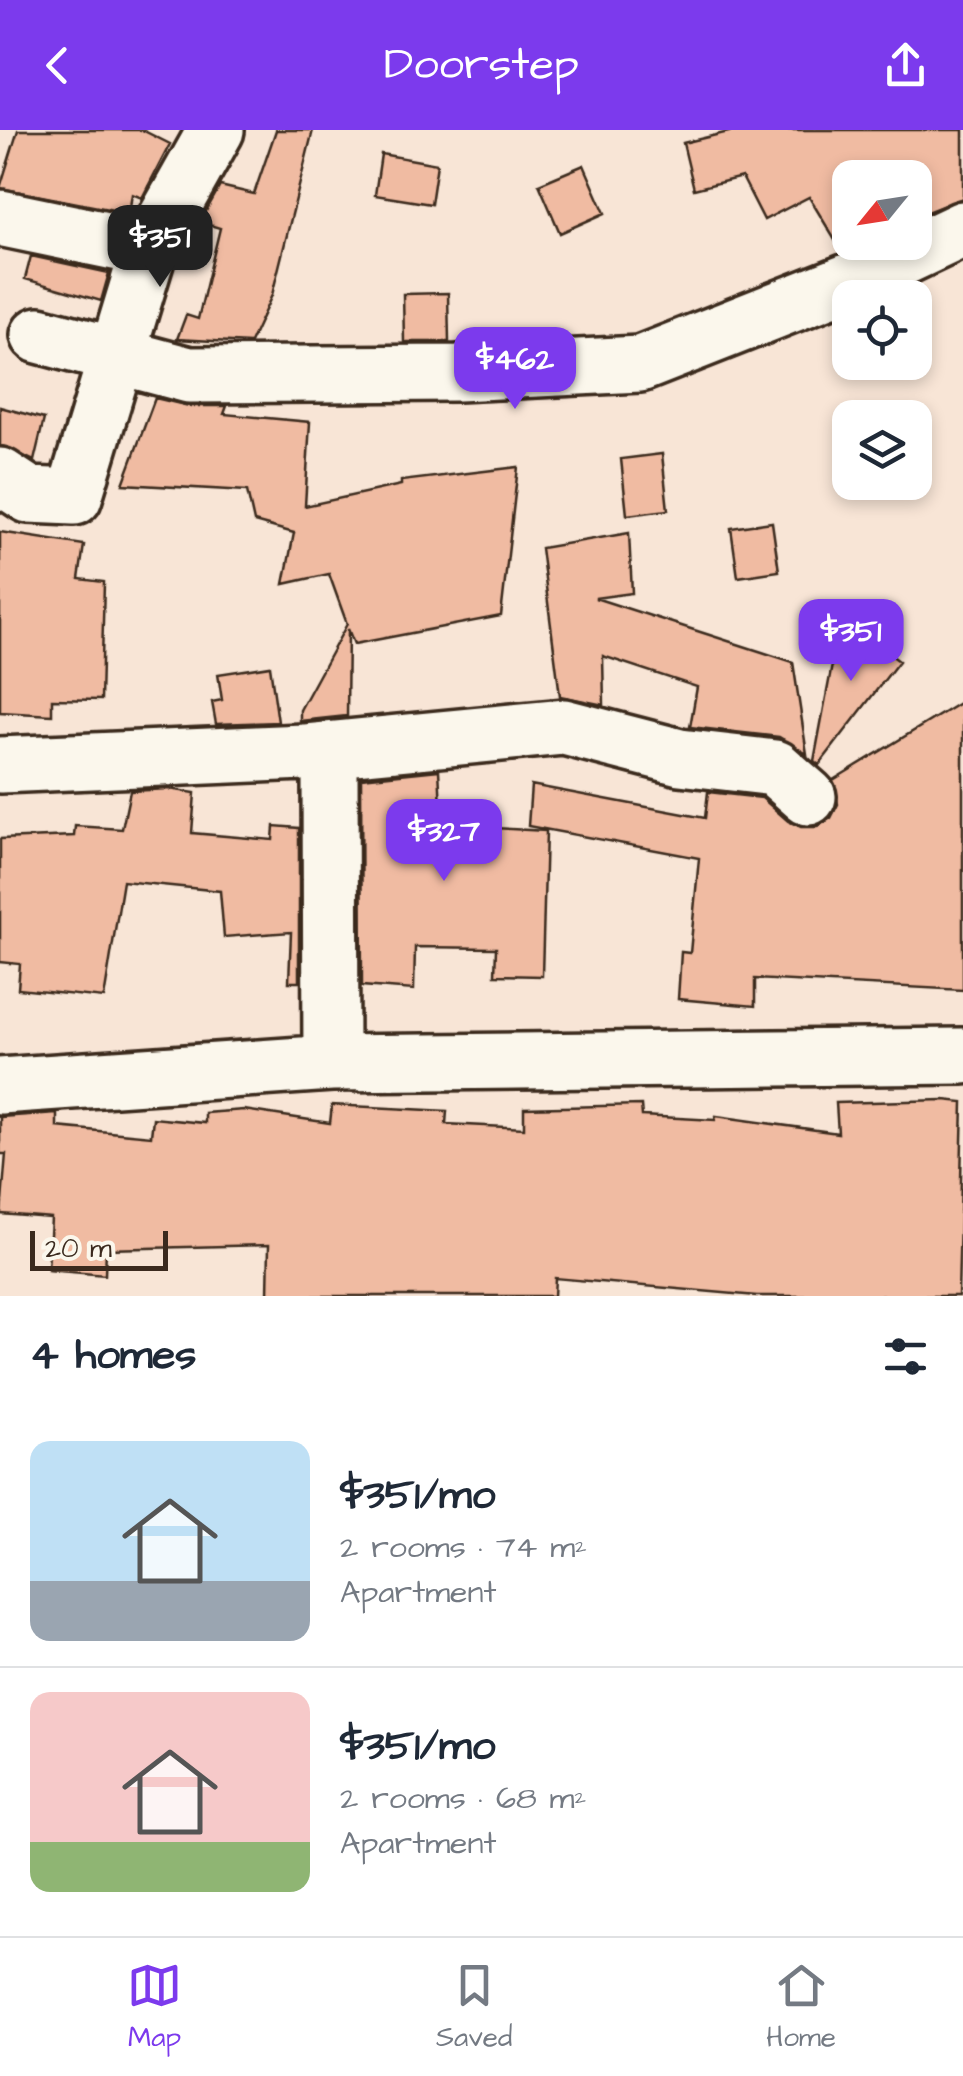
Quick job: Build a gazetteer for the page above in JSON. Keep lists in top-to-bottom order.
{
  "scale_bar": "20 m",
  "north": "bottom left",
  "page": {
    "header": "Doorstep",
    "price": [
      "$351",
      "$462",
      "$351",
      "$327"
    ],
    "scale": "20 m",
    "heading": "4 homes",
    "list": [
      {
        "name": "$351/mo",
        "note": "2 rooms · 74 m² · Apartment"
      },
      {
        "name": "$351/mo",
        "note": "2 rooms · 68 m² · Apartment"
      }
    ],
    "tabs": ["Map", "Saved", "Home"]
  }
}
